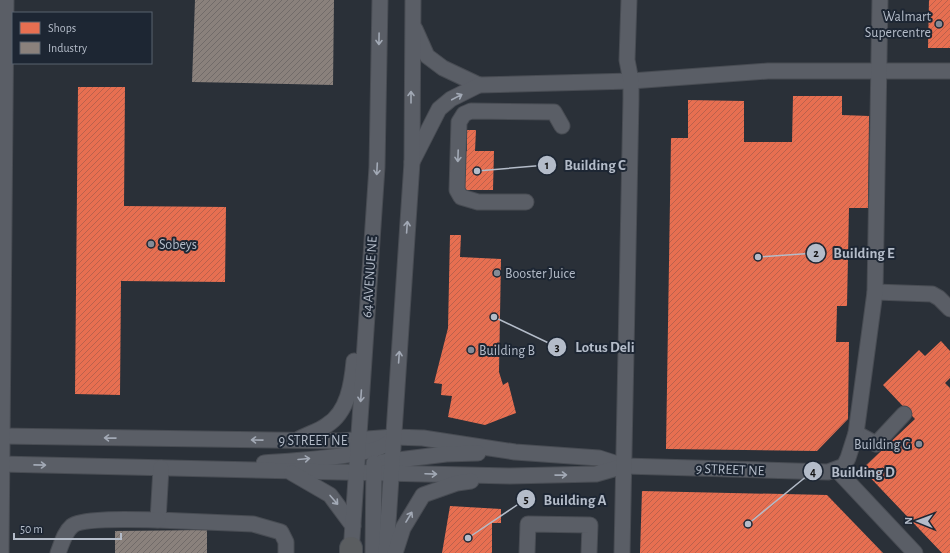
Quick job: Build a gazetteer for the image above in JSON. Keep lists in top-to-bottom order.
{
  "streets": {
    "street": ["64 AVENUE NE", "9 STREET NE"]
  },
  "crossings": [
    ["64 AVENUE NE", "9 STREET NE"]
  ],
  "places": [
    "Walmart Supercentre",
    "Building C",
    "Sobeys",
    "Building E",
    "Booster Juice",
    "Lotus Deli",
    "Building B",
    "Building G",
    "Building D",
    "Building A"
  ],
  "legend": ["Shops", "Industry"],
  "scale_bar": "50 m",
  "north": "left"
}
